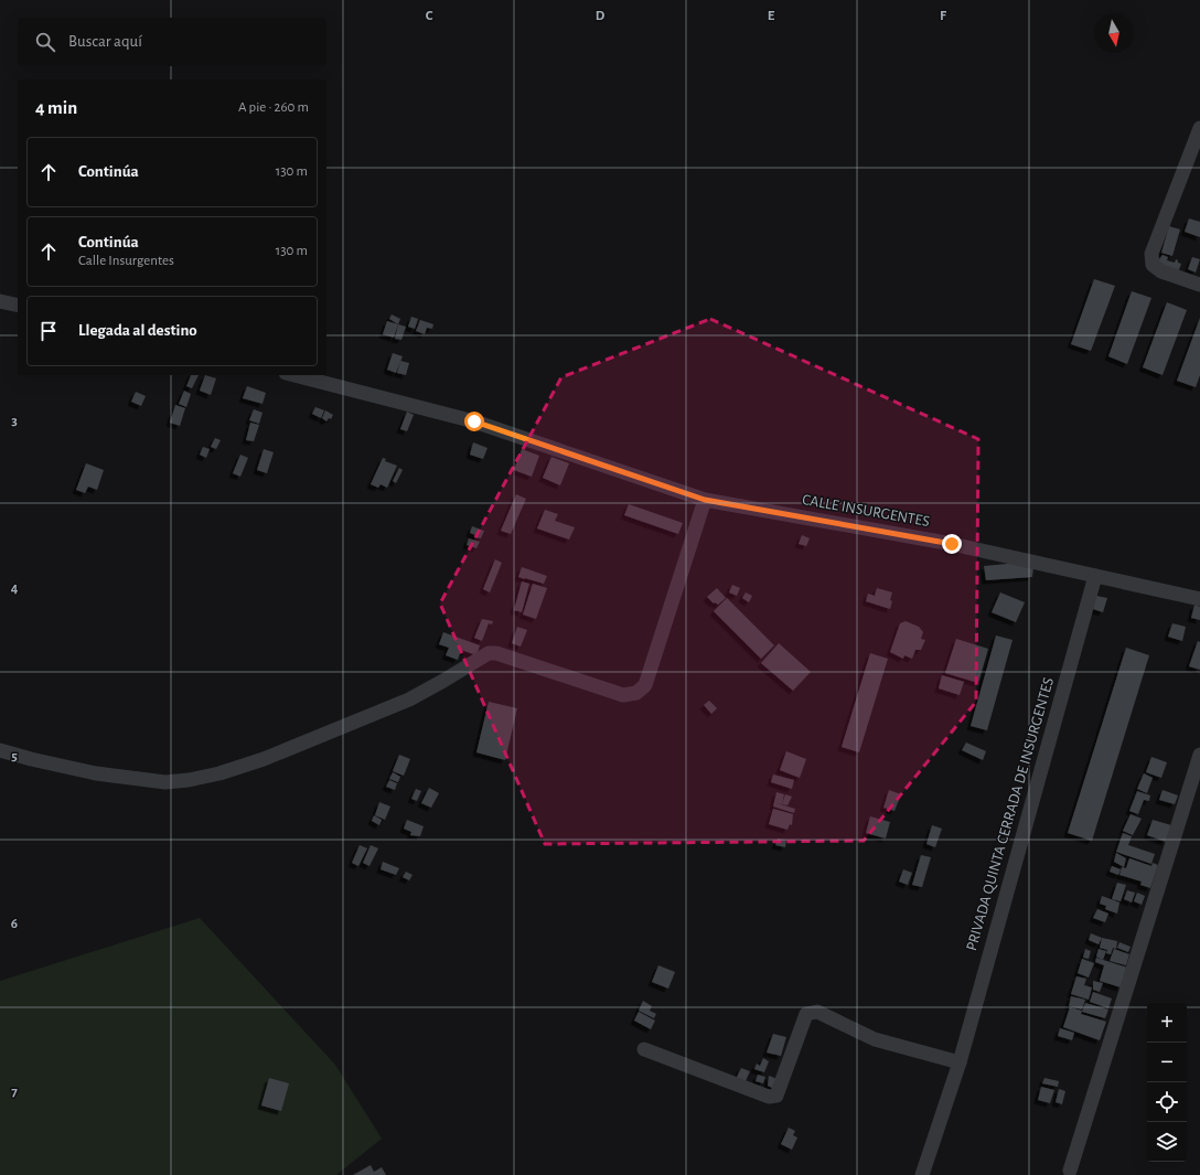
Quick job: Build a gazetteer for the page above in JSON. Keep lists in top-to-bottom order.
{
  "streets": {
    "street": ["CALLE INSURGENTES", "PRIVADA QUINTA CERRADA DE INSURGENTES"]
  },
  "crossings": [
    ["CALLE INSURGENTES", "PRIVADA QUINTA CERRADA DE INSURGENTES"]
  ],
  "north": "bottom",
  "page": {
    "search": "Buscar aquí",
    "heading": ["4 min", "A pie · 260 m"],
    "list": [
      ["Continúa", "130 m"],
      ["Continúa", "Calle Insurgentes", "130 m"],
      "Llegada al destino"
    ],
    "map_buttons": ["+", "−"]
  },
  "grid": {
    "columns": [
      "C",
      "D",
      "E",
      "F"
    ],
    "rows": [
      "3",
      "4",
      "5",
      "6",
      "7"
    ]
  }
}
